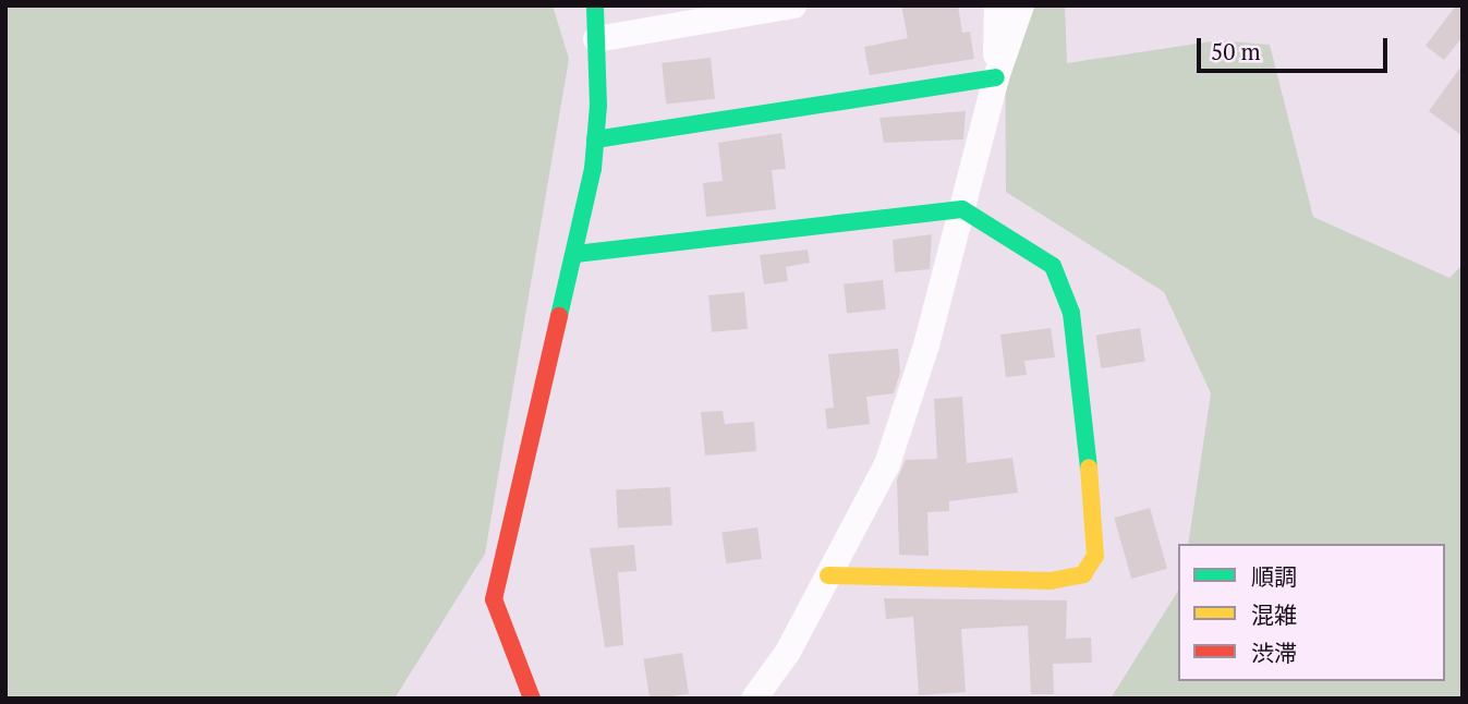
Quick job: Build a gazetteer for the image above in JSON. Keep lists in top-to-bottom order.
{
  "legend": ["順調", "混雑", "渋滞"],
  "scale_bar": "50 m"
}
